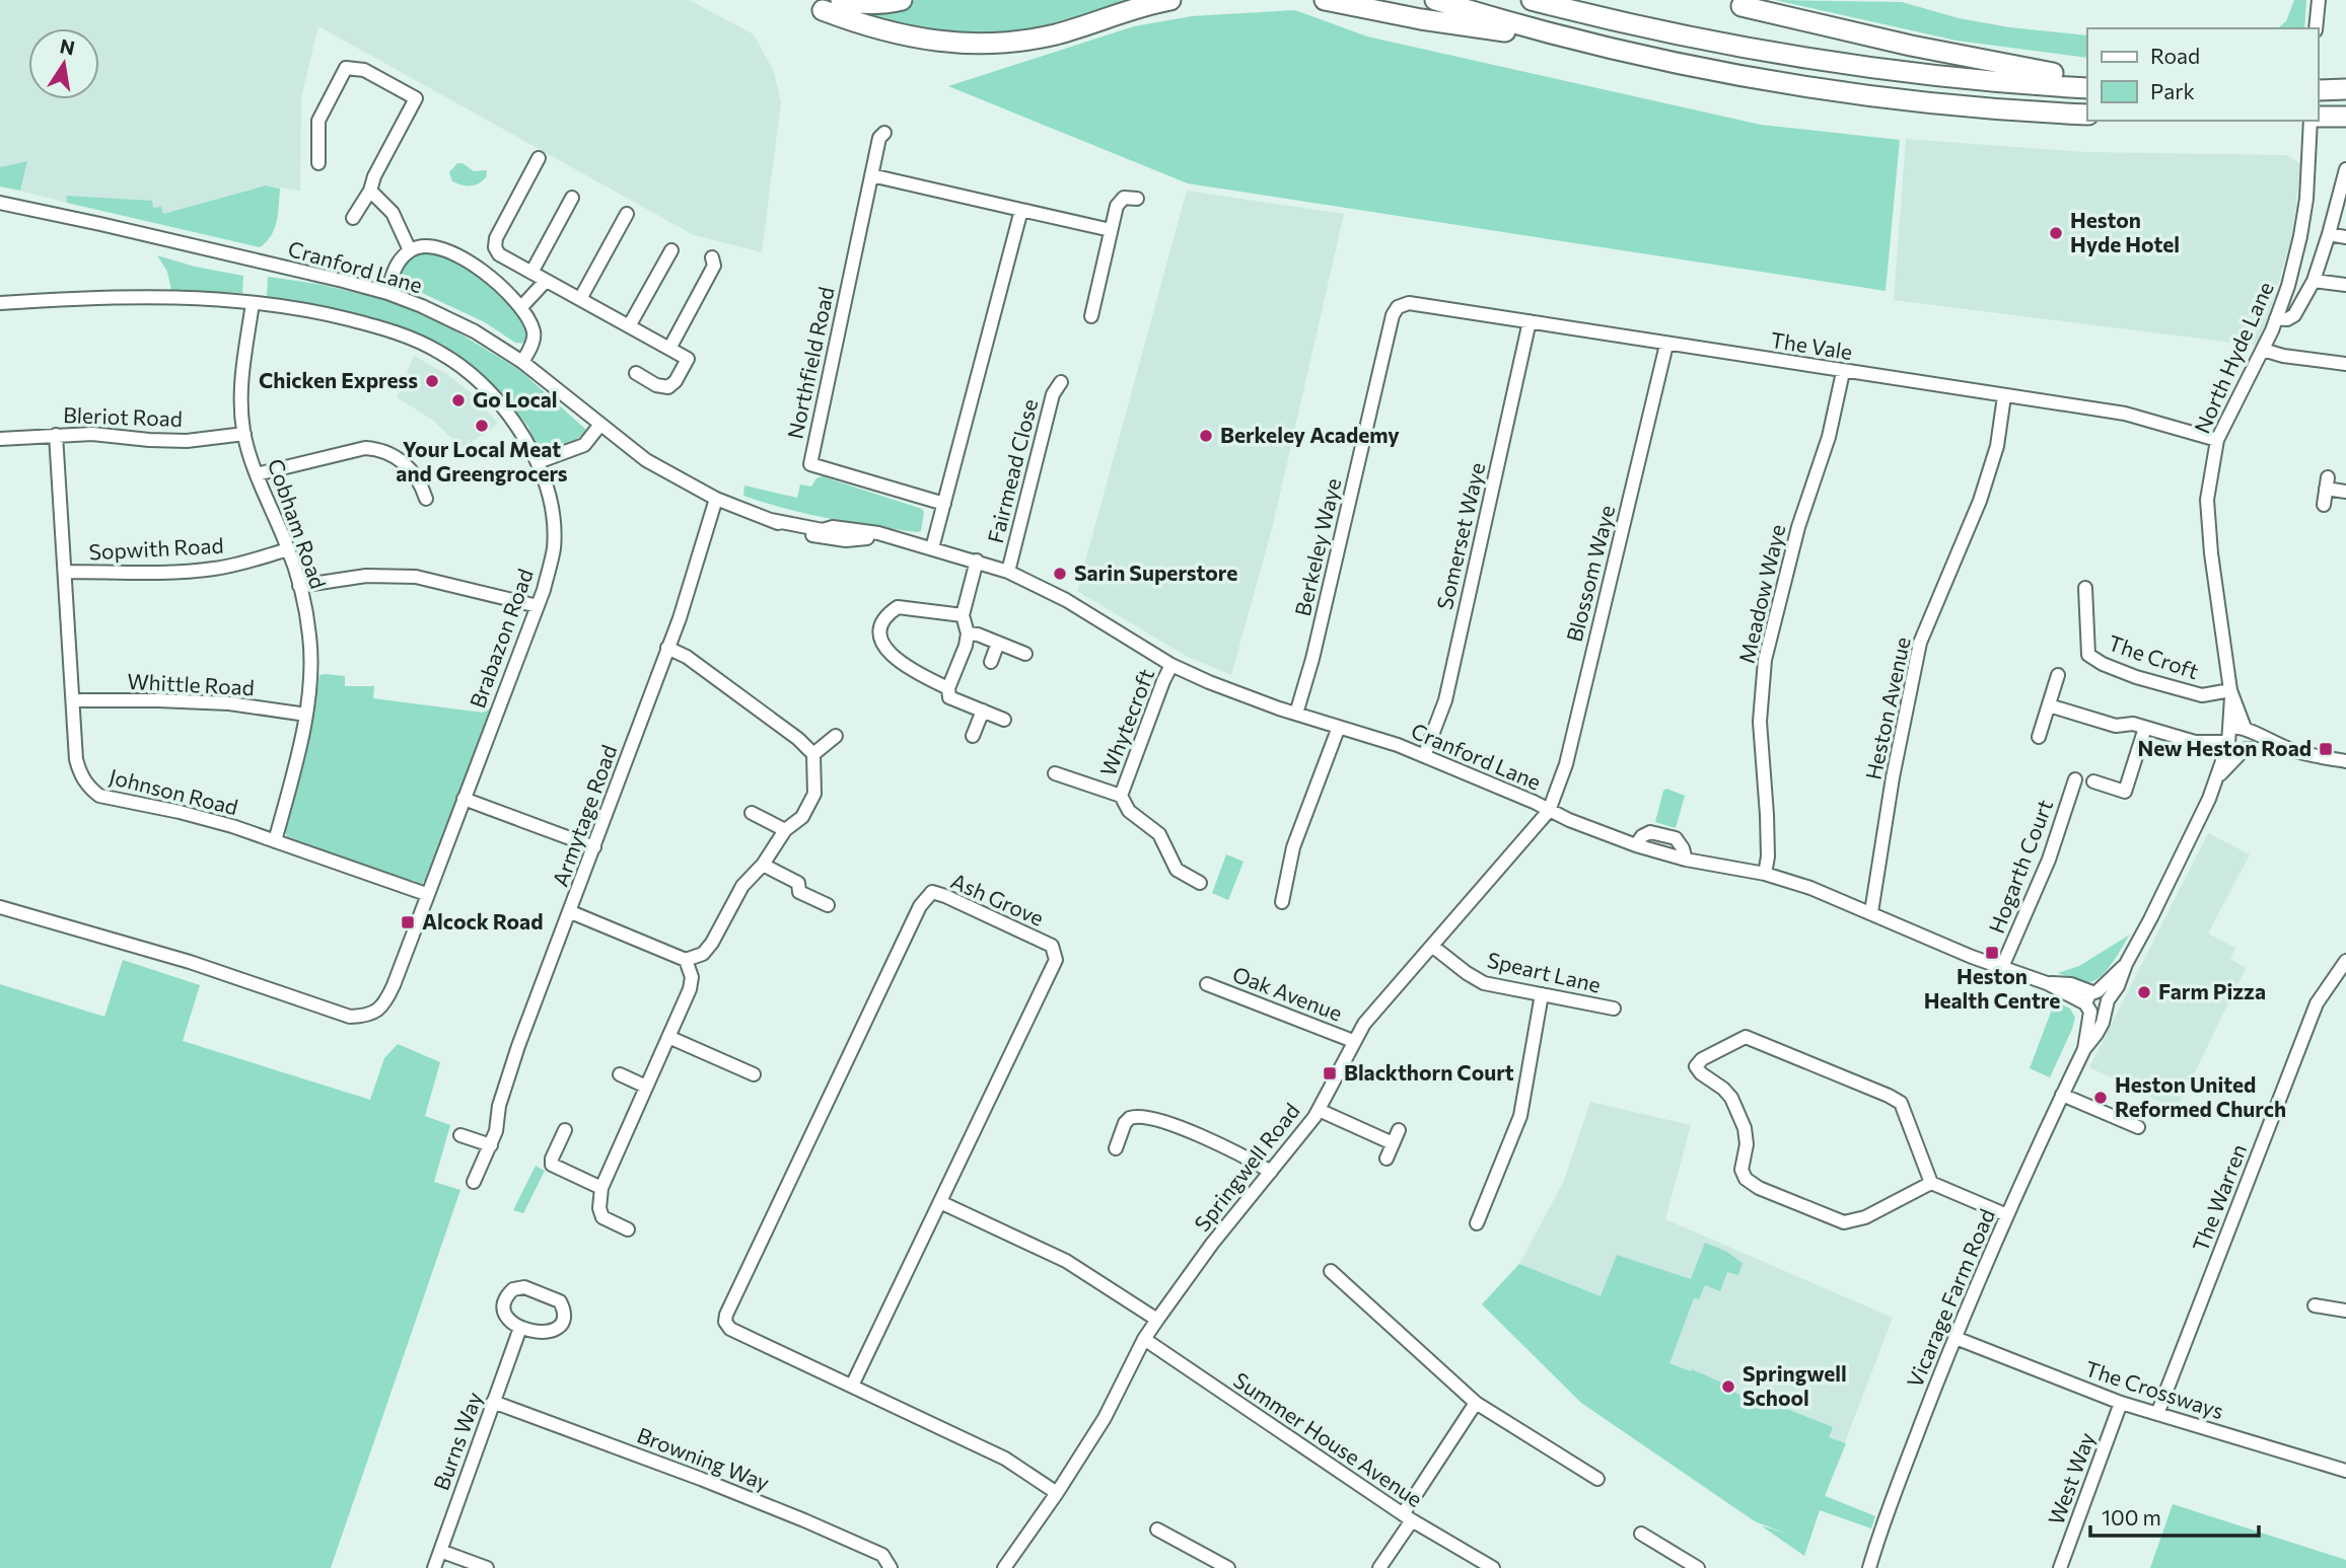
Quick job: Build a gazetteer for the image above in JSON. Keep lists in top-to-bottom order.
{
  "streets": {
    "street": [
      "Cranford Lane",
      "The Vale",
      "North Hyde Lane",
      "Northfield Road",
      "Bleriot Road",
      "Fairmead Close",
      "Cobham Road",
      "Somerset Waye",
      "Berkeley Waye",
      "Sopwith Road",
      "Blossom Waye",
      "Meadow Waye",
      "Brabazon Road",
      "The Croft",
      "Whittle Road",
      "Heston Avenue",
      "Whytecroft",
      "Johnson Road",
      "Armytage Road",
      "Hogarth Court",
      "Ash Grove",
      "Speart Lane",
      "Oak Avenue",
      "Springwell Road",
      "The Warren",
      "Vicarage Farm Road",
      "The Crossways",
      "Summer House Avenue",
      "Burns Way",
      "Browning Way",
      "West Way"
    ]
  },
  "crossings": [
    ["Cranford Lane", "Fairmead Close"],
    ["Cranford Lane", "Somerset Waye"],
    ["Cranford Lane", "Berkeley Waye"],
    ["Cranford Lane", "Blossom Waye"],
    ["Cranford Lane", "Meadow Waye"],
    ["Cranford Lane", "Whytecroft"],
    ["Cranford Lane", "Armytage Road"],
    ["Cranford Lane", "Springwell Road"],
    ["The Vale", "North Hyde Lane"],
    ["The Vale", "Somerset Waye"],
    ["The Vale", "Berkeley Waye"],
    ["The Vale", "Blossom Waye"],
    ["The Vale", "Meadow Waye"],
    ["The Vale", "Heston Avenue"],
    ["North Hyde Lane", "The Croft"],
    ["North Hyde Lane", "Vicarage Farm Road"],
    ["Bleriot Road", "Cobham Road"],
    ["Bleriot Road", "Johnson Road"],
    ["Cobham Road", "Sopwith Road"],
    ["Cobham Road", "Brabazon Road"],
    ["Cobham Road", "Whittle Road"],
    ["Cobham Road", "Johnson Road"],
    ["Sopwith Road", "Johnson Road"],
    ["Blossom Waye", "Springwell Road"],
    ["Brabazon Road", "Johnson Road"],
    ["Whittle Road", "Johnson Road"],
    ["Ash Grove", "Springwell Road"],
    ["Speart Lane", "Springwell Road"],
    ["Oak Avenue", "Springwell Road"],
    ["Springwell Road", "Summer House Avenue"],
    ["The Warren", "The Crossways"],
    ["Vicarage Farm Road", "The Crossways"],
    ["The Crossways", "West Way"],
    ["Burns Way", "Browning Way"]
  ],
  "places": {
    "other": [
      "Heston Hyde Hotel",
      "Chicken Express",
      "Go Local",
      "Your Local Meat and Greengrocers",
      "Berkeley Academy",
      "Sarin Superstore",
      "Farm Pizza",
      "Heston United Reformed Church",
      "Springwell School"
    ],
    "transit": [
      "New Heston Road",
      "Alcock Road",
      "Heston Health Centre",
      "Blackthorn Court"
    ]
  },
  "legend": ["Road", "Park"],
  "scale_bar": "100 m",
  "north": "top"
}
